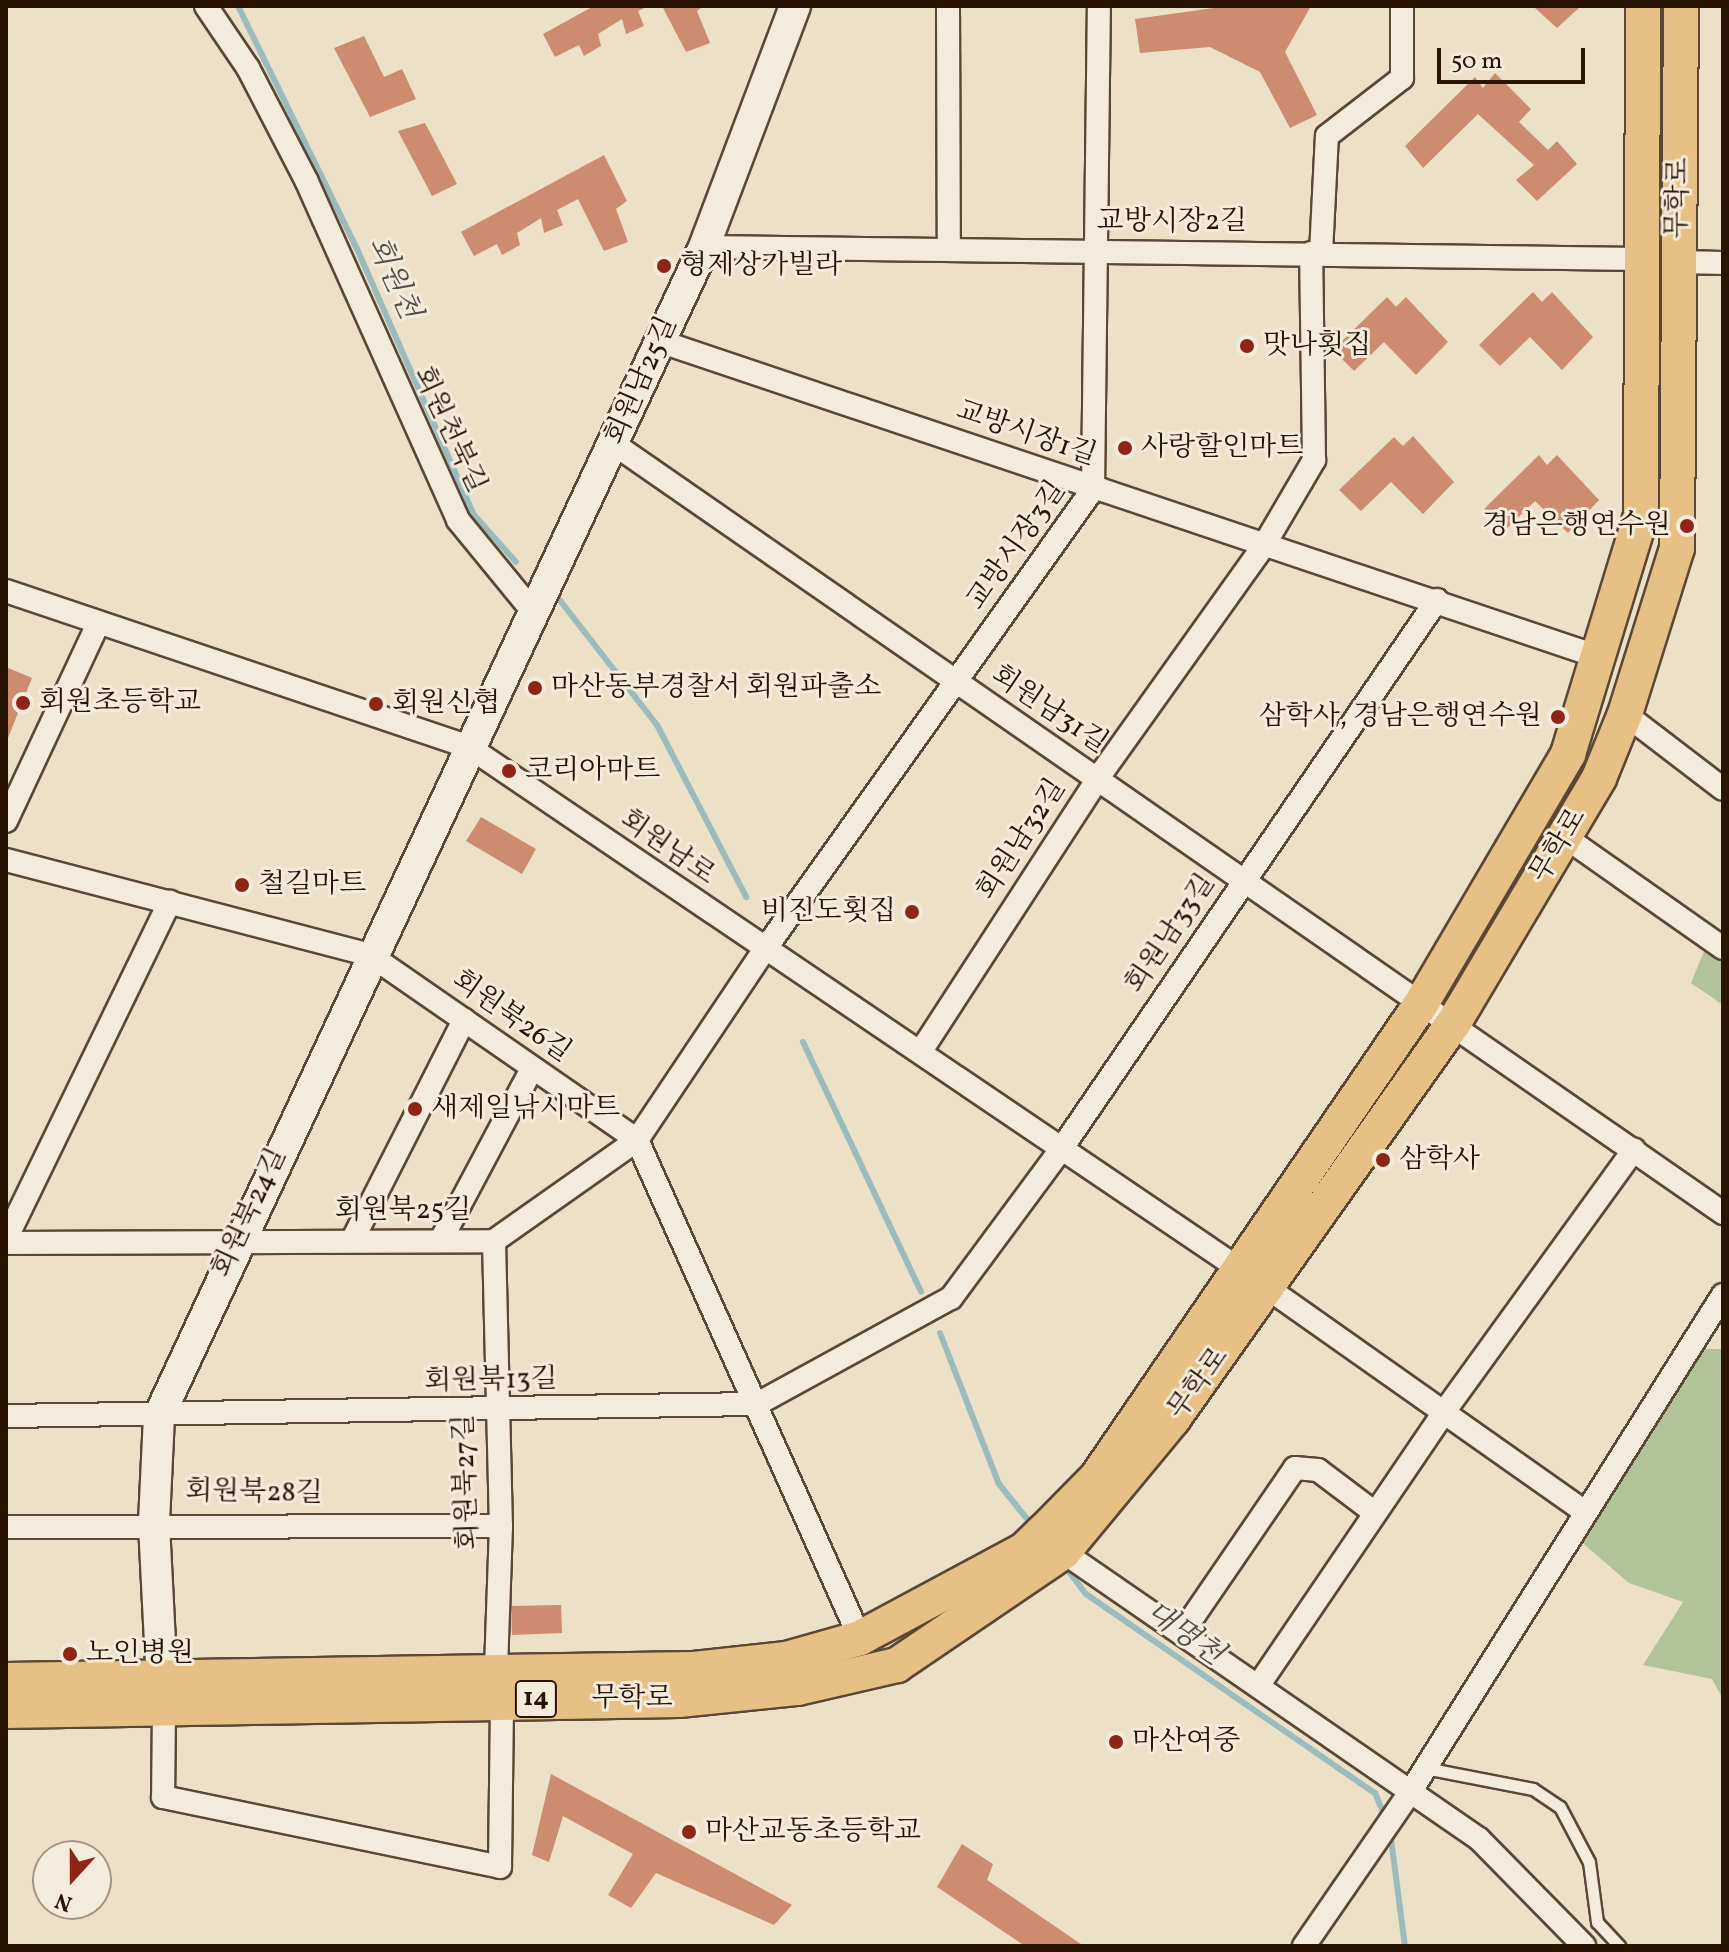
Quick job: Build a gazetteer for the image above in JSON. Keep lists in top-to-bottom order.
{
  "streets": {
    "main road": [
      "무학로",
      "회원남25길",
      "회원북24길",
      "14"
    ],
    "street": [
      "교방시장2길",
      "회원천북길",
      "교방시장1길",
      "교방시장3길",
      "회원남31길",
      "회원남32길",
      "회원남로",
      "회원남33길",
      "회원북26길",
      "회원북25길",
      "회원북13길",
      "회원북27길",
      "회원북28길"
    ]
  },
  "crossings": [
    ["무학로", "교방시장2길"],
    ["무학로", "교방시장1길"],
    ["무학로", "회원남31길"],
    ["무학로", "회원남로"],
    ["무학로", "회원북24길"],
    ["무학로", "회원북27길"],
    ["교방시장2길", "회원남25길"],
    ["교방시장2길", "교방시장3길"],
    ["교방시장2길", "회원남32길"],
    ["회원남25길", "회원천북길"],
    ["회원남25길", "교방시장1길"],
    ["회원남25길", "회원남31길"],
    ["회원남25길", "회원남로"],
    ["회원남25길", "회원북24길"],
    ["교방시장1길", "교방시장3길"],
    ["교방시장1길", "회원남32길"],
    ["교방시장1길", "회원남33길"],
    ["교방시장3길", "회원남31길"],
    ["교방시장3길", "회원남로"],
    ["교방시장3길", "회원북25길"],
    ["회원남31길", "회원남32길"],
    ["회원남31길", "회원남33길"],
    ["회원남32길", "회원남로"],
    ["회원남로", "회원남33길"],
    ["회원남로", "회원북25길"],
    ["회원남로", "회원북24길"],
    ["회원남33길", "회원북13길"],
    ["회원북26길", "회원북25길"],
    ["회원북26길", "회원북24길"],
    ["회원북25길", "회원북24길"],
    ["회원북25길", "회원북27길"],
    ["회원북24길", "회원북13길"],
    ["회원북24길", "회원북27길"],
    ["회원북24길", "회원북28길"],
    ["회원북13길", "회원북27길"],
    ["회원북27길", "회원북28길"]
  ],
  "water": ["회원천", "대명천"],
  "places": [
    "형제상가빌라",
    "맛나횟집",
    "사랑할인마트",
    "경남은행연수원",
    "마산동부경찰서 회원파출소",
    "회원초등학교",
    "회원신협",
    "삼학사, 경남은행연수원",
    "코리아마트",
    "철길마트",
    "비진도횟집",
    "새제일낚시마트",
    "삼학사",
    "노인병원",
    "마산여중",
    "마산교동초등학교"
  ],
  "scale_bar": "50 m",
  "north": "bottom"
}
